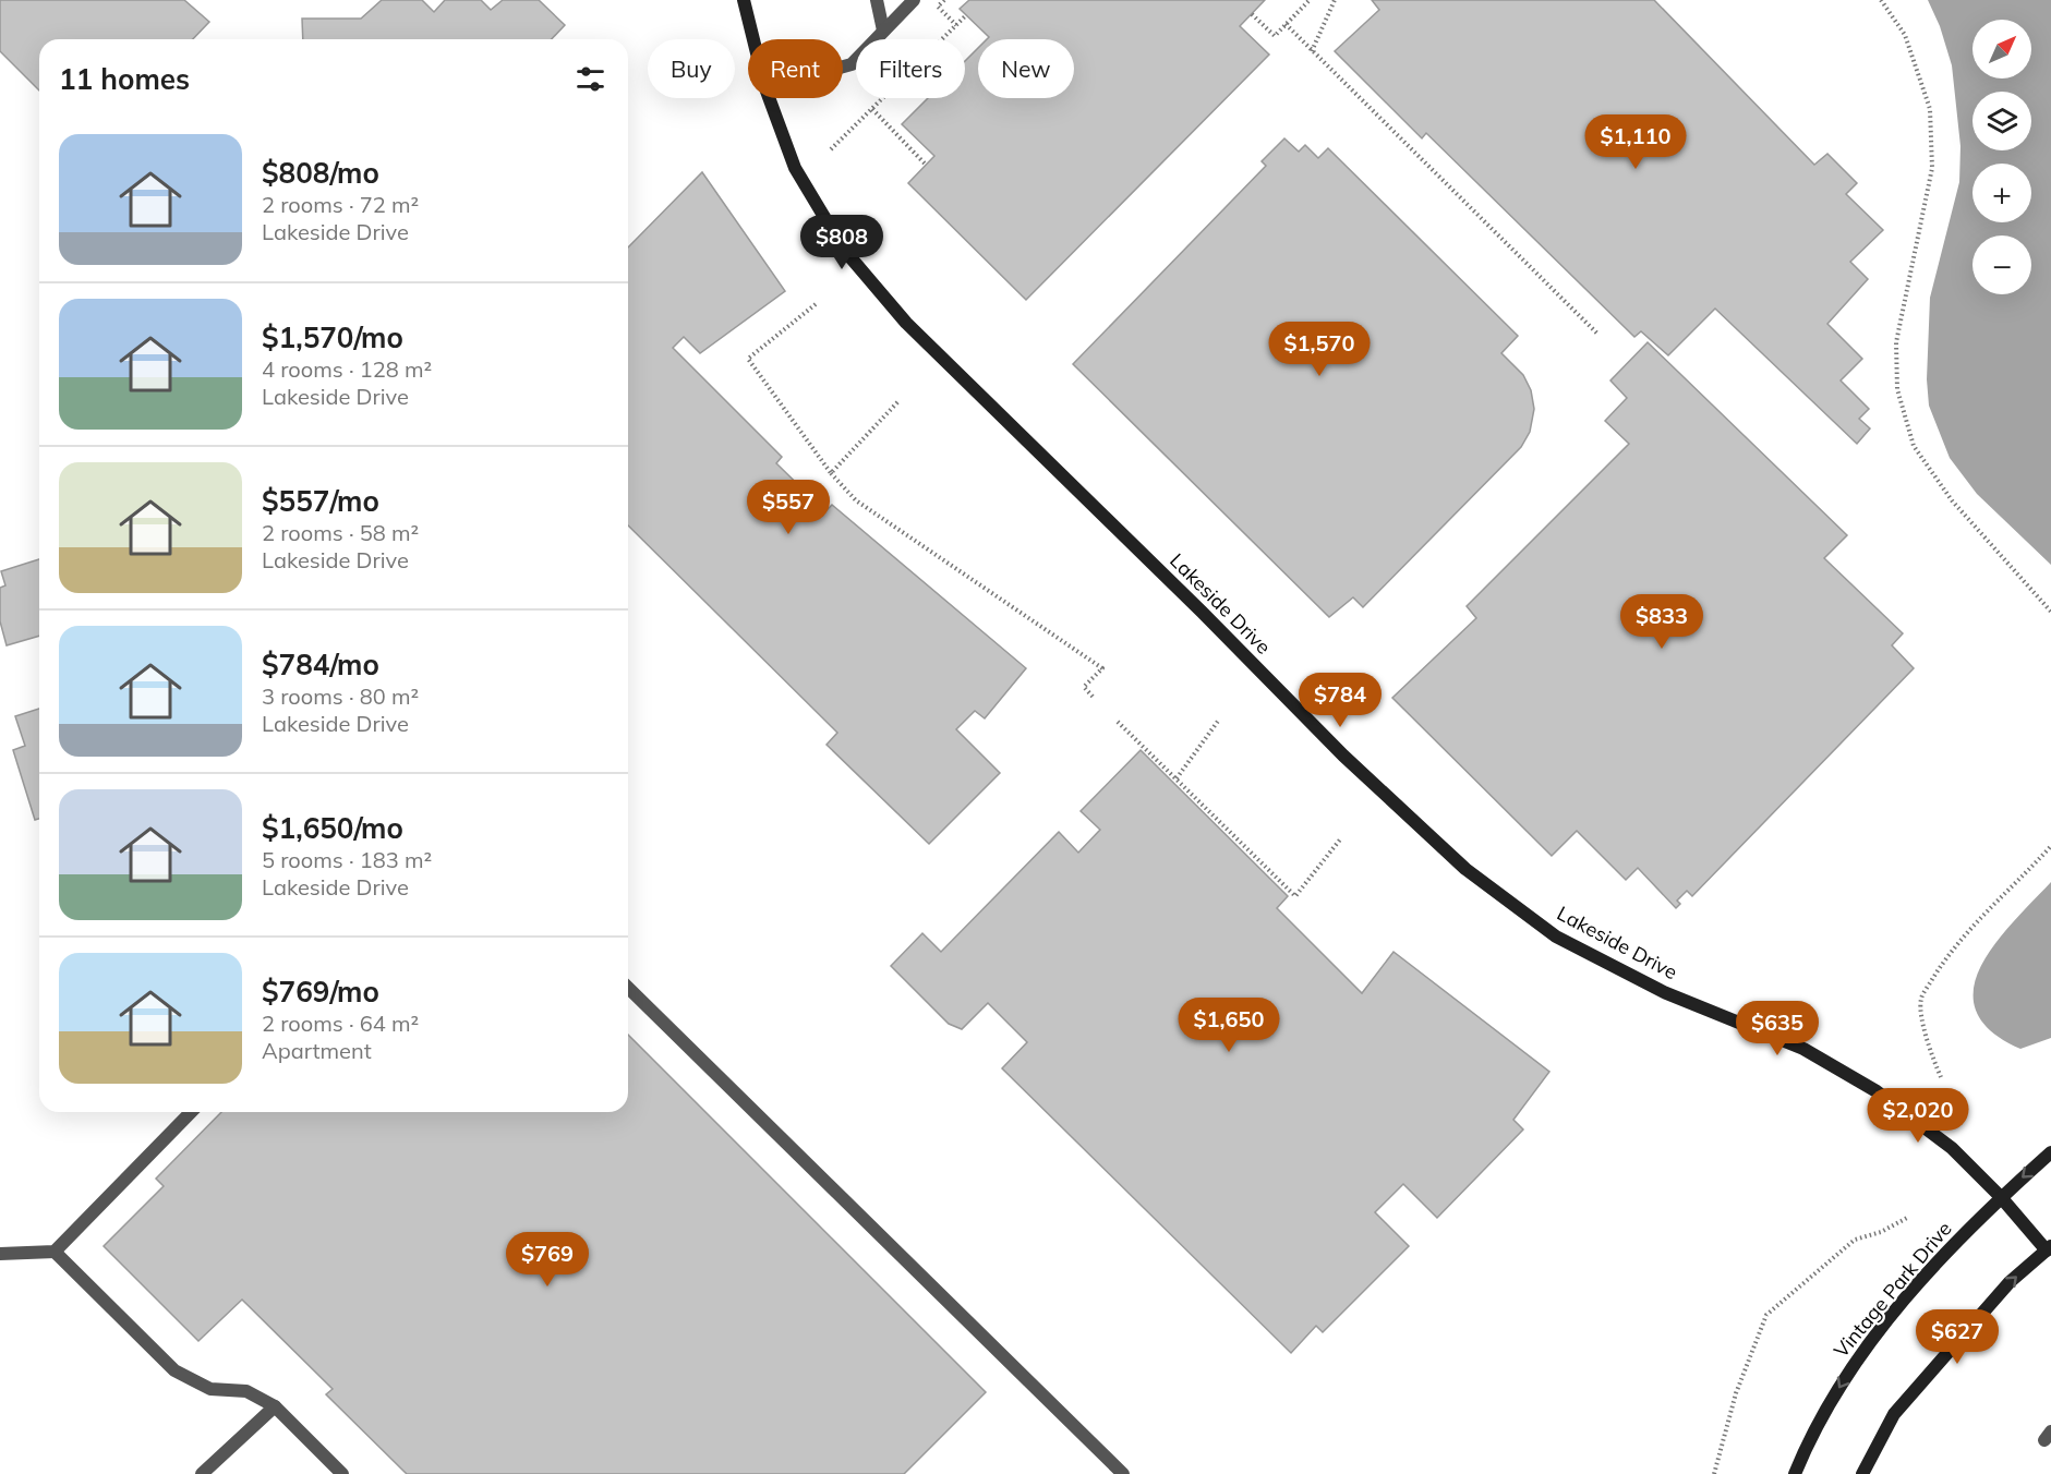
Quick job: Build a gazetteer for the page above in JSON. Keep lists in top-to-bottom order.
{
  "streets": {
    "street": ["Lakeside Drive", "Vintage Park Drive"]
  },
  "crossings": [
    ["Lakeside Drive", "Vintage Park Drive"]
  ],
  "north": "top right",
  "page": {
    "map_buttons": ["+", "−"],
    "chip": [
      "Buy",
      "Rent",
      "Filters",
      "New"
    ],
    "heading": "11 homes",
    "price": [
      "$1,110",
      "$808",
      "$1,570",
      "$557",
      "$833",
      "$784",
      "$1,650",
      "$635",
      "$2,020",
      "$769",
      "$627"
    ],
    "list": [
      {
        "name": "$808/mo",
        "note": "2 rooms · 72 m² · Lakeside Drive"
      },
      {
        "name": "$1,570/mo",
        "note": "4 rooms · 128 m² · Lakeside Drive"
      },
      {
        "name": "$557/mo",
        "note": "2 rooms · 58 m² · Lakeside Drive"
      },
      {
        "name": "$784/mo",
        "note": "3 rooms · 80 m² · Lakeside Drive"
      },
      {
        "name": "$1,650/mo",
        "note": "5 rooms · 183 m² · Lakeside Drive"
      },
      {
        "name": "$769/mo",
        "note": "2 rooms · 64 m² · Apartment"
      }
    ]
  }
}
